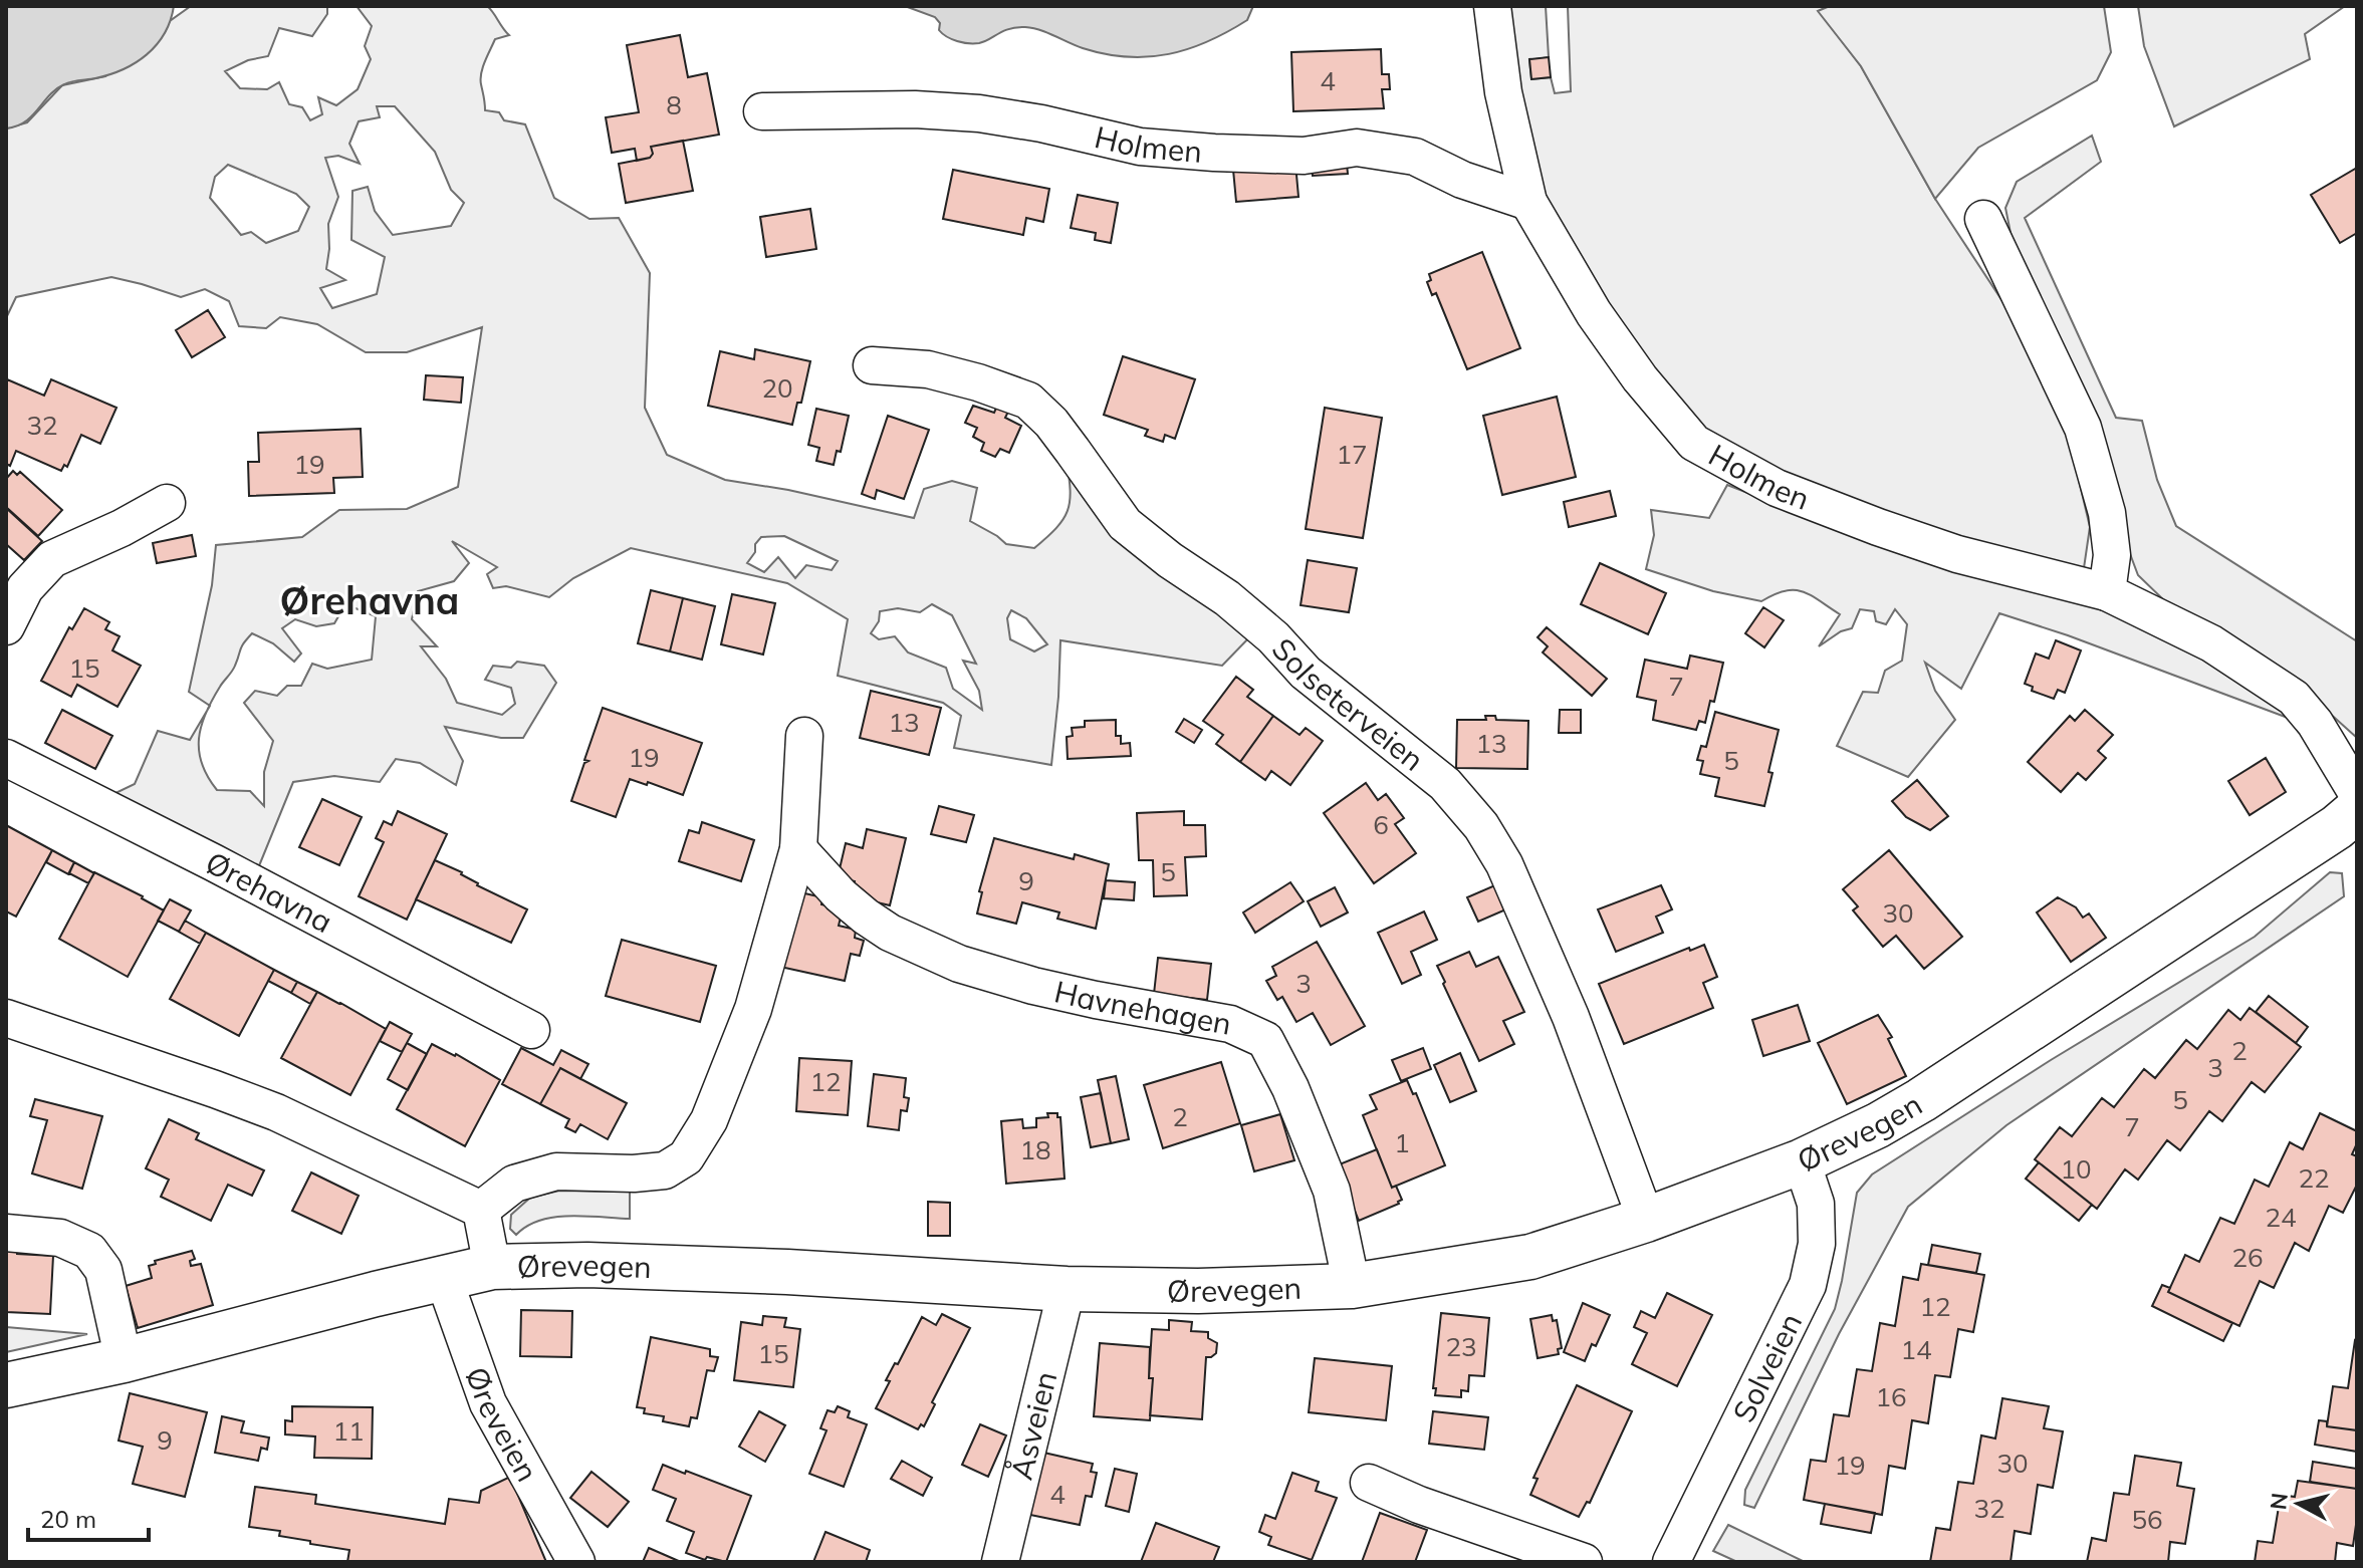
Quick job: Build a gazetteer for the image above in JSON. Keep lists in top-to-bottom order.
{
  "streets": {
    "street": [
      "Holmen",
      "Solseterveien",
      "Ørehavna",
      "Havnehagen",
      "Ørevegen",
      "Solveien",
      "Øreveien",
      "Åsveien"
    ]
  },
  "crossings": [
    ["Solseterveien", "Ørevegen"],
    ["Havnehagen", "Ørevegen"],
    ["Ørevegen", "Solveien"],
    ["Ørevegen", "Øreveien"],
    ["Ørevegen", "Åsveien"]
  ],
  "districts": ["Ørehavna"],
  "house_numbers": [
    "4",
    "8",
    "20",
    "32",
    "17",
    "19",
    "15",
    "7",
    "13",
    "13",
    "19",
    "5",
    "6",
    "5",
    "9",
    "30",
    "3",
    "2",
    "3",
    "12",
    "5",
    "2",
    "7",
    "1",
    "18",
    "10",
    "22",
    "24",
    "26",
    "12",
    "23",
    "14",
    "15",
    "16",
    "11",
    "9",
    "30",
    "19",
    "4",
    "32",
    "56"
  ],
  "scale_bar": "20 m",
  "north": "left"
}
